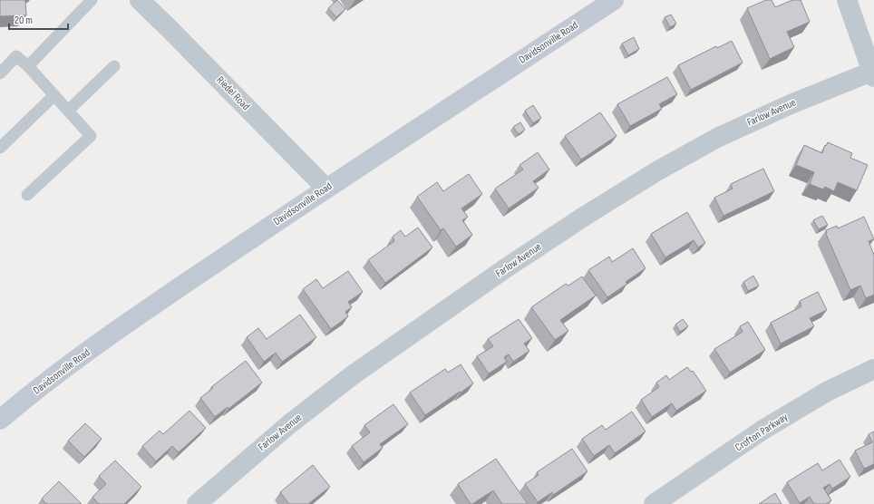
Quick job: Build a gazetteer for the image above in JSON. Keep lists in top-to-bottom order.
{
  "streets": {
    "main road": ["Davidsonville Road"],
    "street": ["Riedel Road", "Farlow Avenue", "Crofton Parkway"]
  },
  "crossings": [
    ["Davidsonville Road", "Riedel Road"]
  ],
  "scale_bar": "20 m"
}
